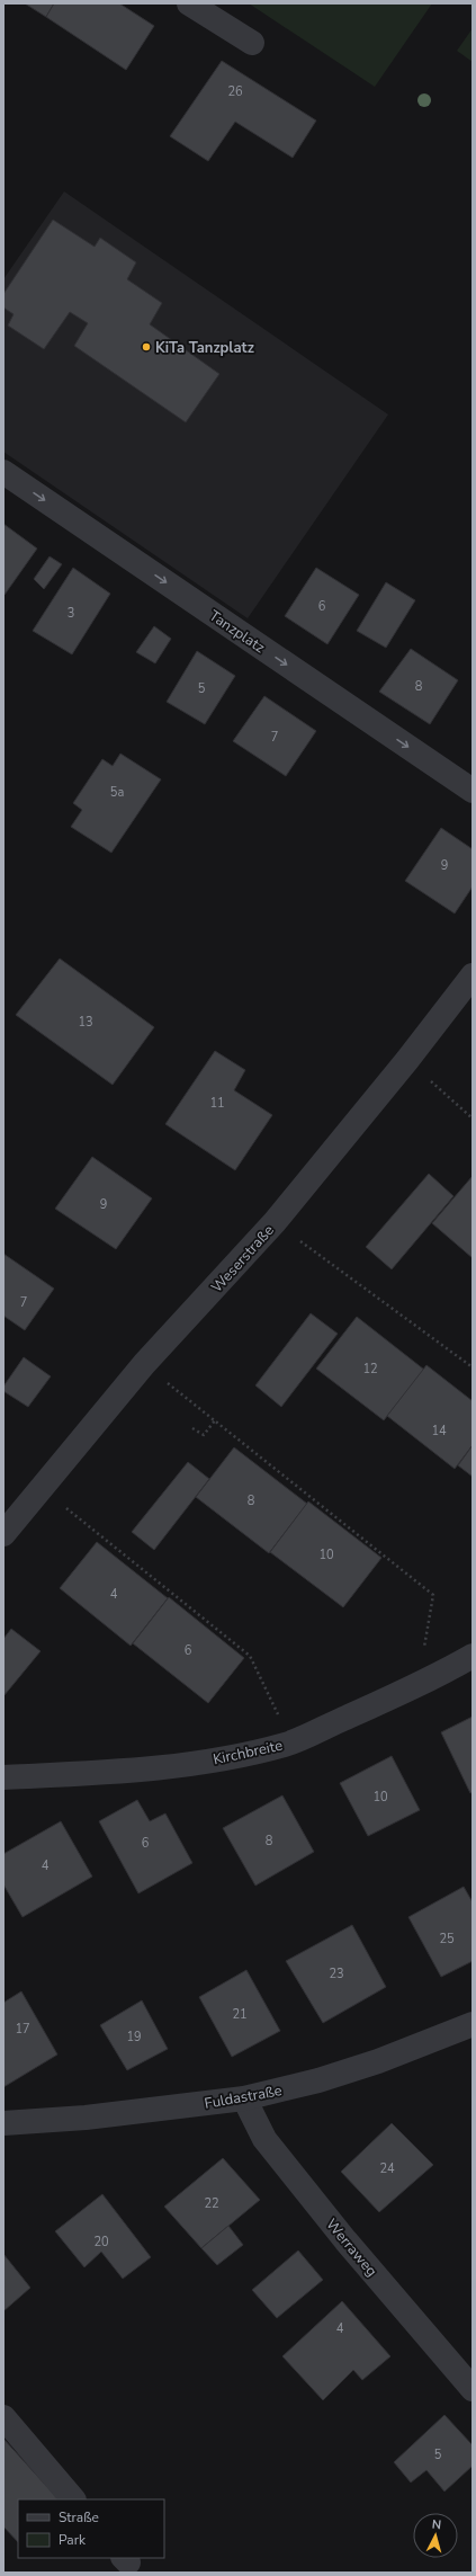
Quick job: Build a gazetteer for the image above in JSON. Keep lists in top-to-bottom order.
{
  "streets": {
    "street": [
      "Tanzplatz",
      "Weserstraße",
      "Kirchbreite",
      "Fuldastraße",
      "Werraweg"
    ]
  },
  "crossings": [
    ["Fuldastraße", "Werraweg"]
  ],
  "one_way": ["Tanzplatz"],
  "places": ["KiTa Tanzplatz"],
  "house_numbers": [
    "26",
    "6",
    "3",
    "8",
    "5",
    "7",
    "5a",
    "9",
    "13",
    "11",
    "9",
    "7",
    "12",
    "14",
    "8",
    "10",
    "4",
    "6",
    "10",
    "8",
    "6",
    "4",
    "25",
    "23",
    "21",
    "17",
    "19",
    "24",
    "22",
    "20",
    "4",
    "5"
  ],
  "legend": ["Straße", "Park"],
  "north": "top"
}
